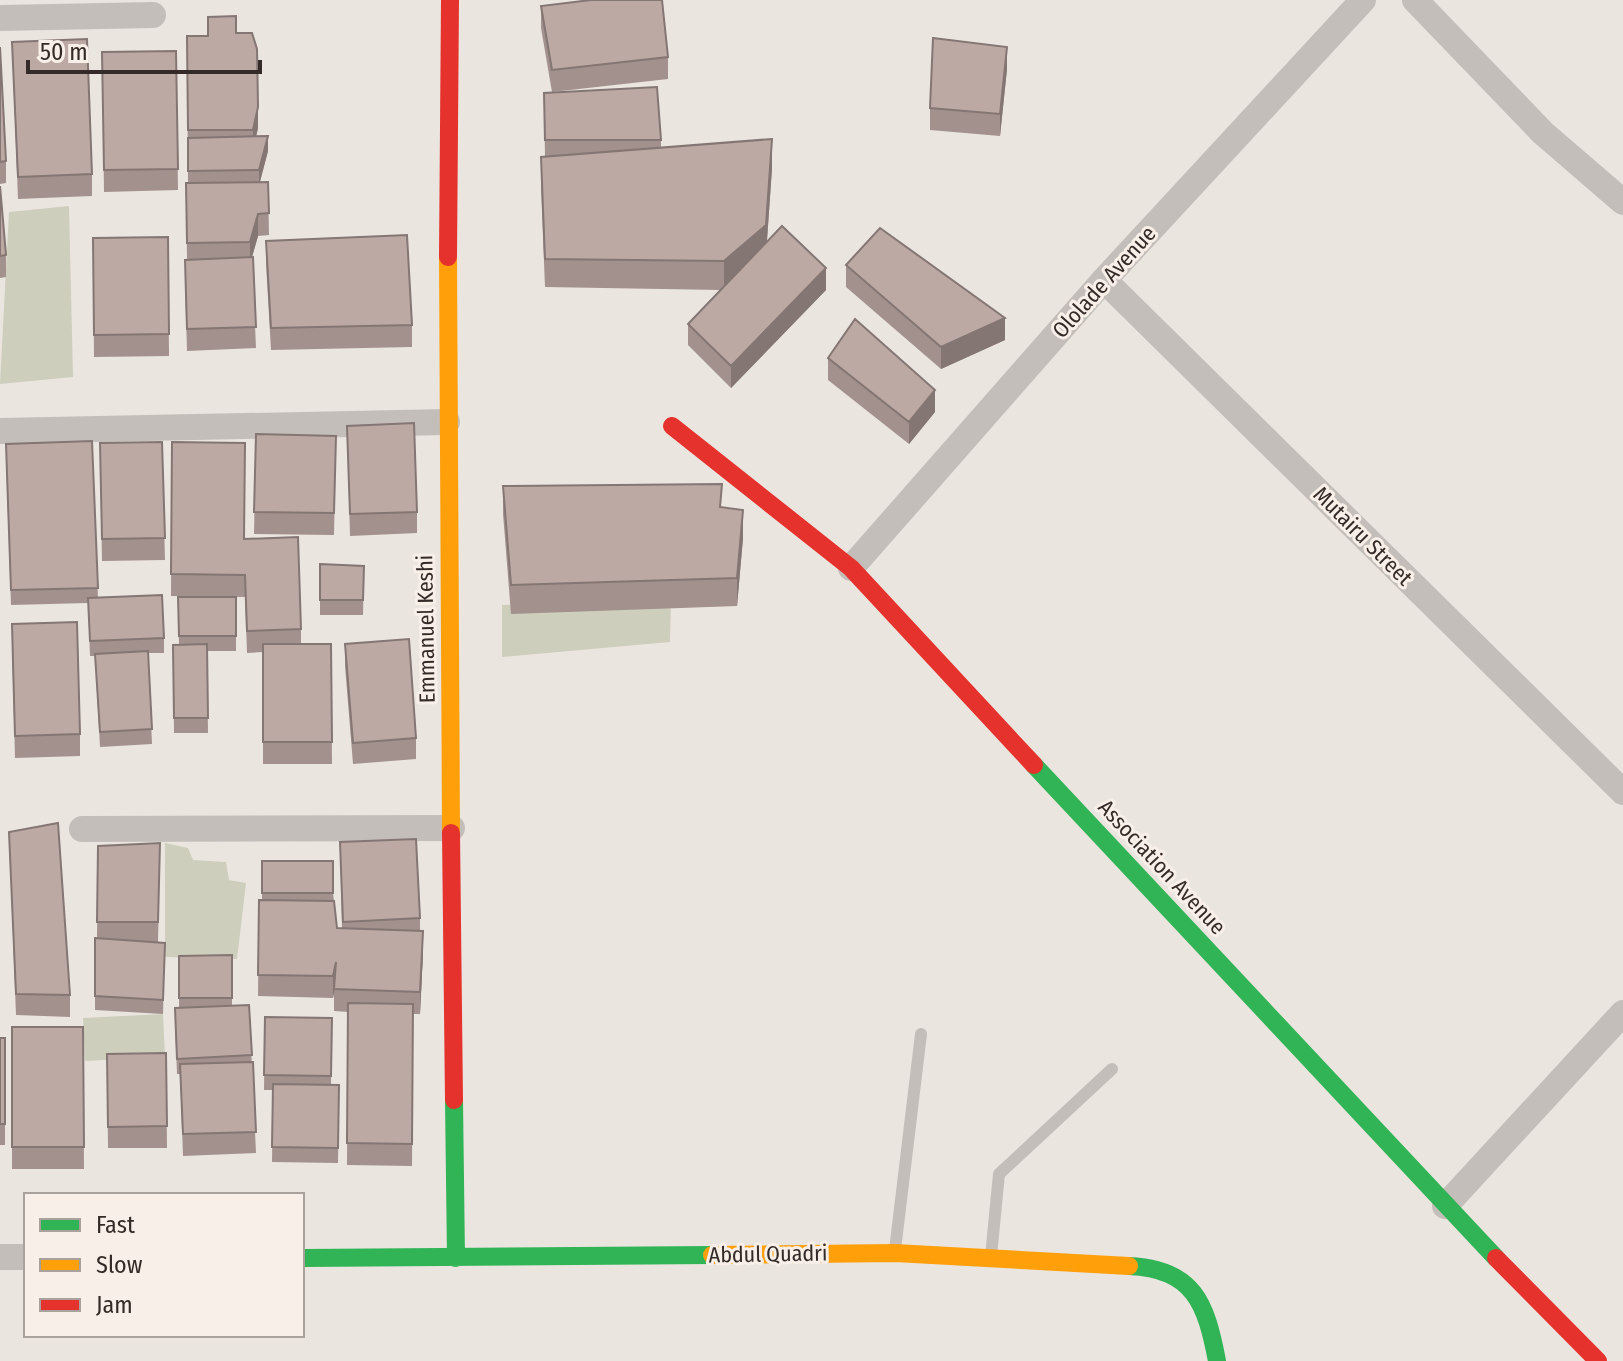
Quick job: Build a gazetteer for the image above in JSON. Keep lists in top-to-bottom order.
{
  "streets": {
    "street": [
      "Ololade Avenue",
      "Mutairu Street",
      "Emmanuel Keshi",
      "Association Avenue",
      "Abdul Quadri"
    ]
  },
  "crossings": [
    ["Ololade Avenue", "Mutairu Street"],
    ["Ololade Avenue", "Association Avenue"],
    ["Emmanuel Keshi", "Abdul Quadri"]
  ],
  "legend": ["Fast", "Slow", "Jam"],
  "scale_bar": "50 m"
}
